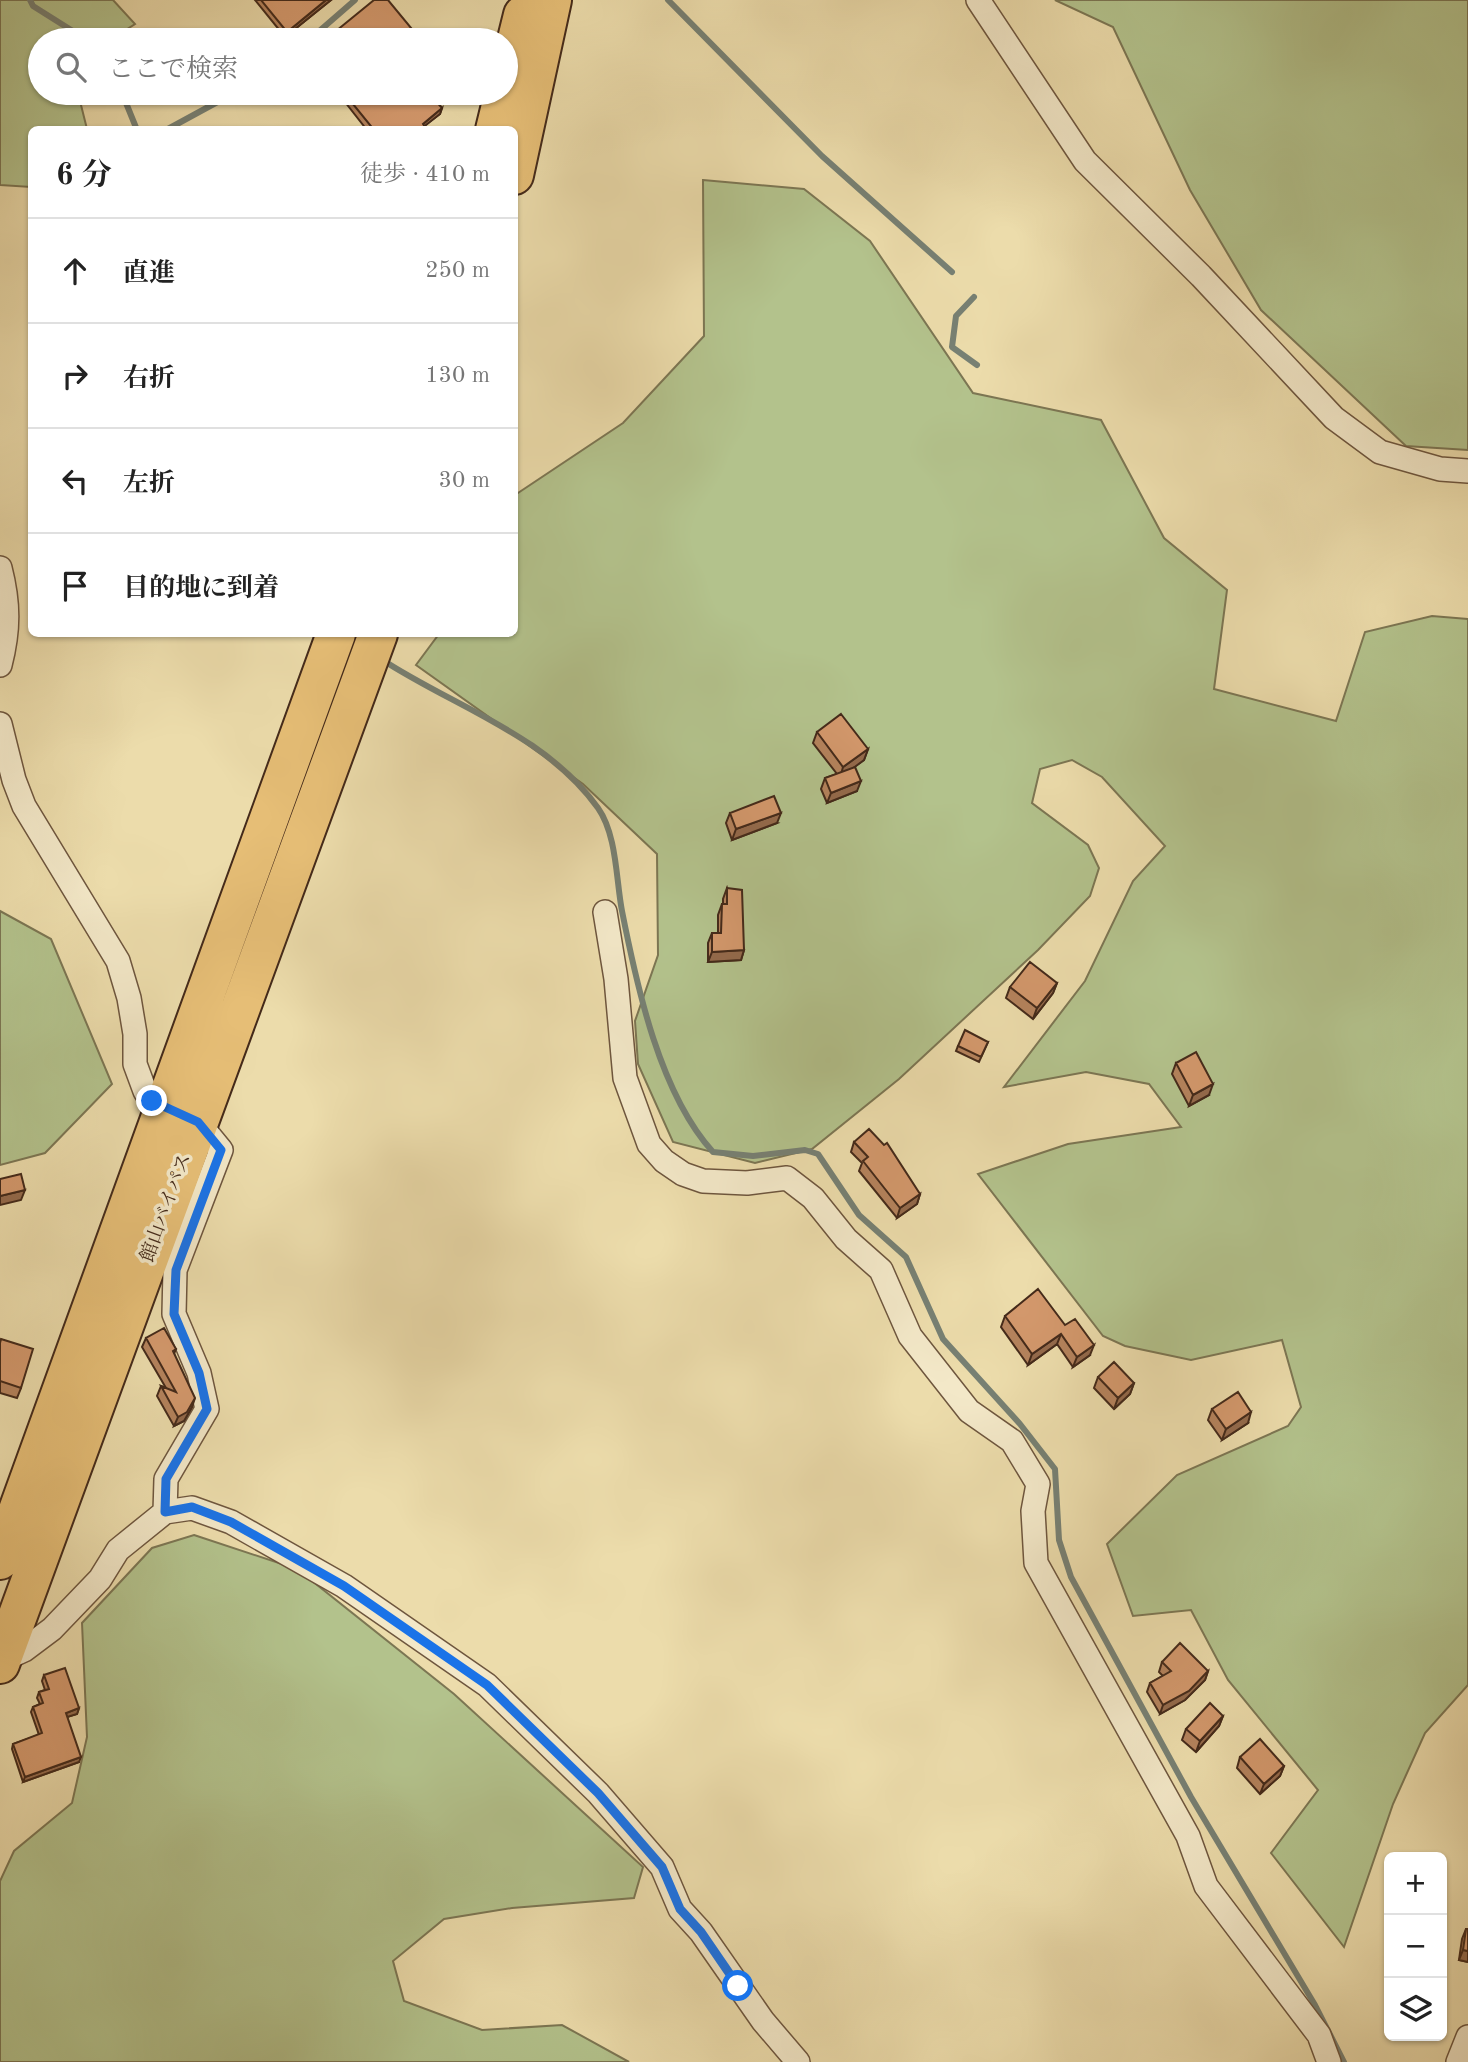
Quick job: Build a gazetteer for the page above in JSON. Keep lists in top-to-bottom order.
{
  "streets": {
    "highway": ["館山バイパス"]
  },
  "page": {
    "search": "ここで検索",
    "heading": ["6 分", "徒歩 · 410 m"],
    "list": [
      ["直進", "250 m"],
      ["右折", "130 m"],
      ["左折", "30 m"],
      "目的地に到着"
    ],
    "map_buttons": ["+", "−"]
  }
}
